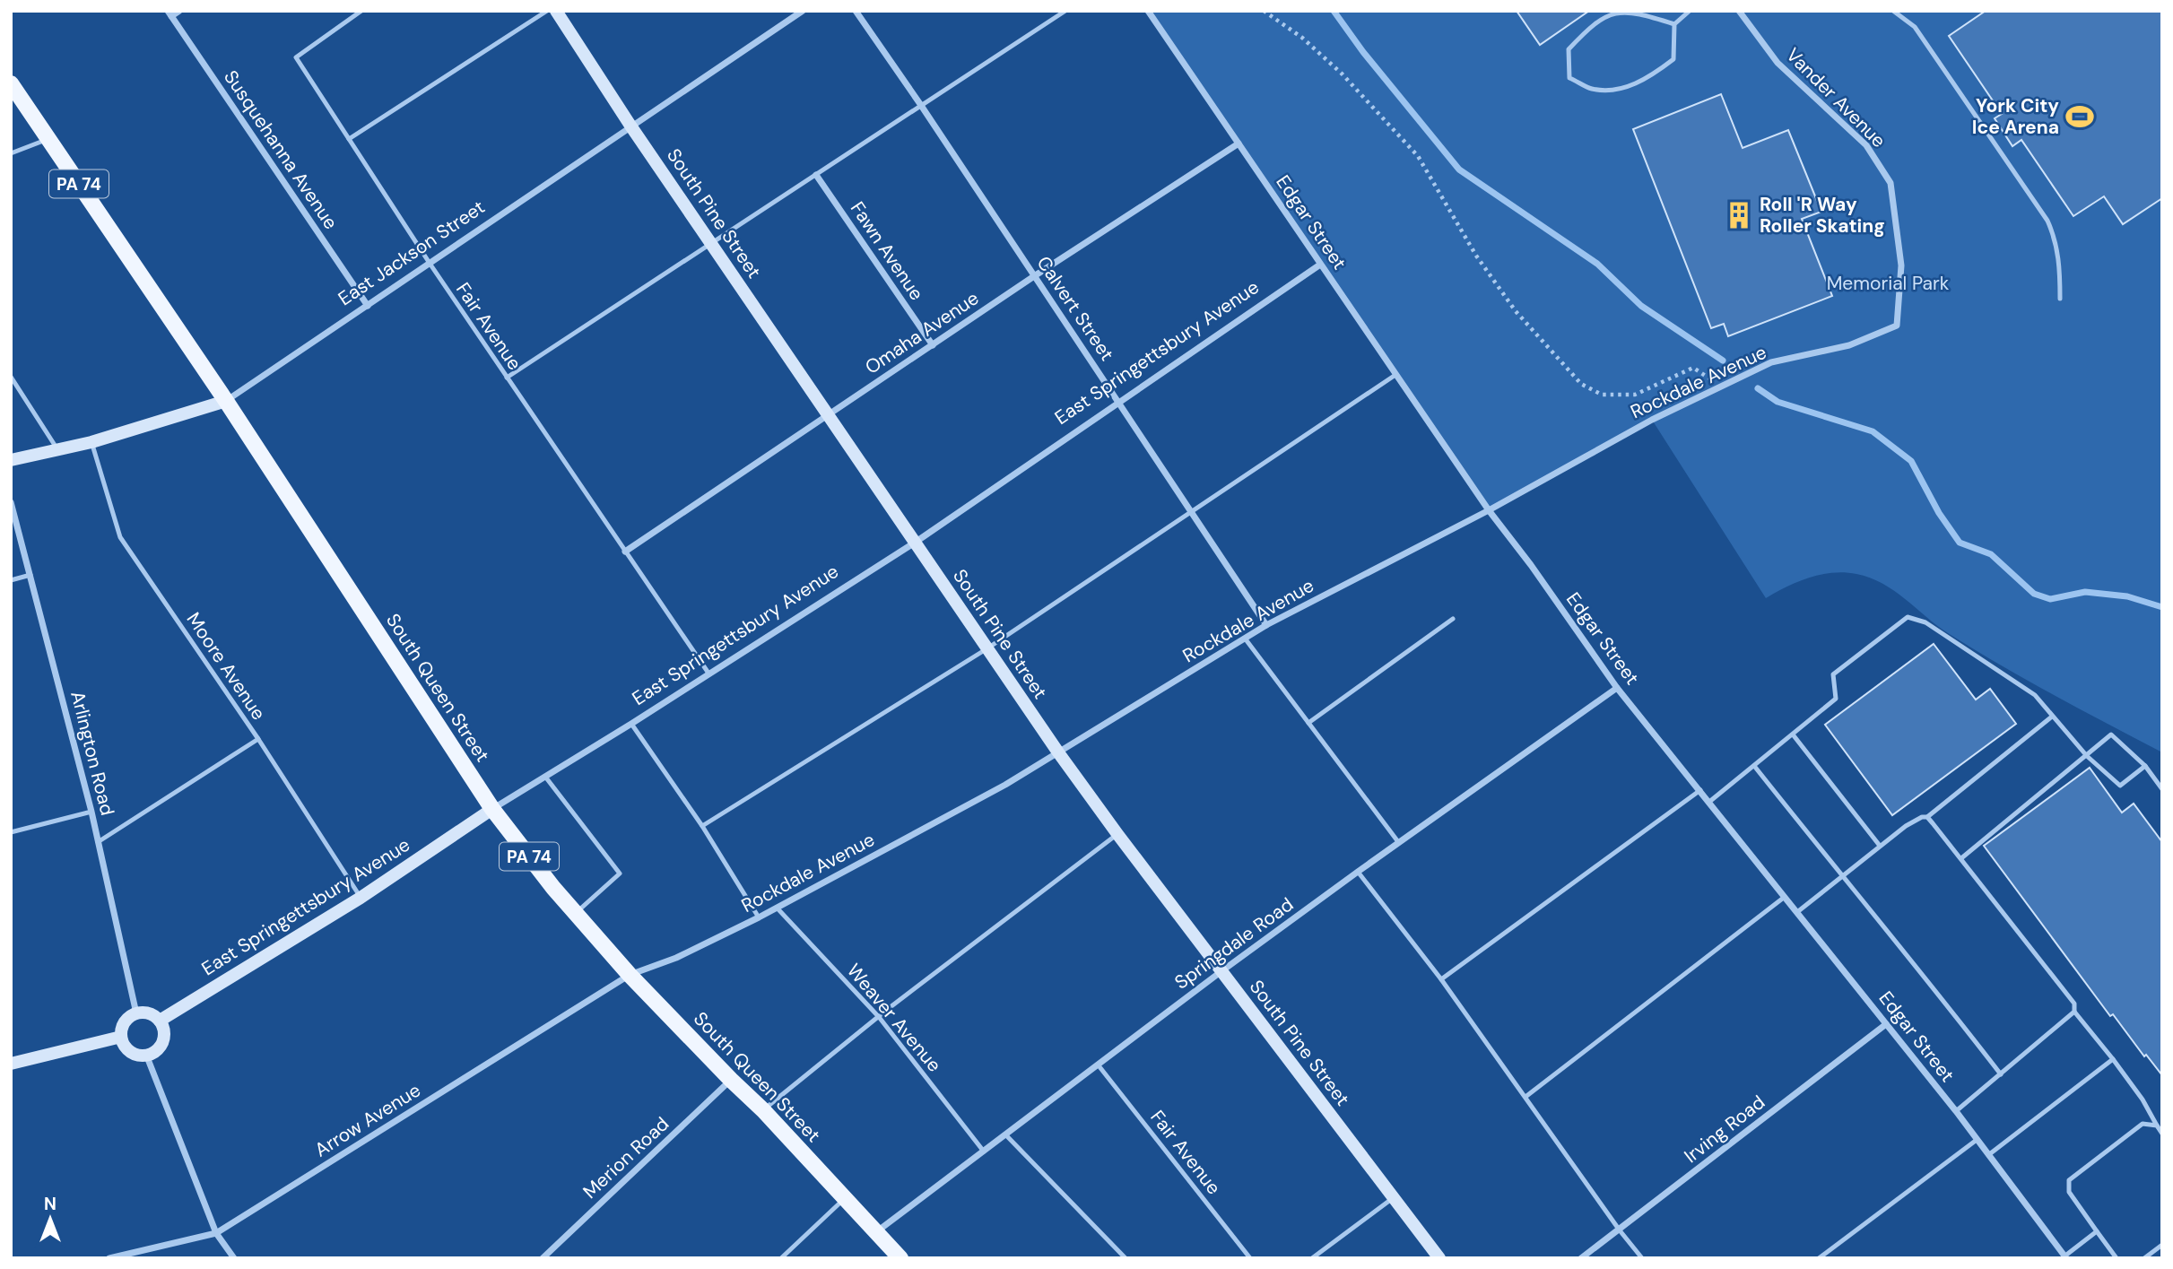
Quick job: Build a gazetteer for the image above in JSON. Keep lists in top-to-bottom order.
{
  "streets": {
    "main road": ["PA 74", "South Queen Street"],
    "street": [
      "Vander Avenue",
      "Susquehanna Avenue",
      "South Pine Street",
      "Edgar Street",
      "Fawn Avenue",
      "East Jackson Street",
      "Calvert Street",
      "Omaha Avenue",
      "East Springettsbury Avenue",
      "Rockdale Avenue",
      "Arlington Road",
      "Springdale Road",
      "Arrow Avenue",
      "Irving Road",
      "Merion Road"
    ],
    "lane": ["Fair Avenue", "Moore Avenue", "Weaver Avenue"]
  },
  "crossings": [
    ["Vander Avenue", "Rockdale Avenue"],
    ["Susquehanna Avenue", "East Jackson Street"],
    ["South Pine Street", "East Jackson Street"],
    ["South Pine Street", "Omaha Avenue"],
    ["South Pine Street", "East Springettsbury Avenue"],
    ["South Pine Street", "Rockdale Avenue"],
    ["South Pine Street", "Springdale Road"],
    ["Edgar Street", "Omaha Avenue"],
    ["Edgar Street", "East Springettsbury Avenue"],
    ["Edgar Street", "Rockdale Avenue"],
    ["Edgar Street", "Springdale Road"],
    ["Edgar Street", "Irving Road"],
    ["Fawn Avenue", "Omaha Avenue"],
    ["East Jackson Street", "Fair Avenue"],
    ["East Jackson Street", "Moore Avenue"],
    ["East Jackson Street", "South Queen Street"],
    ["Calvert Street", "Omaha Avenue"],
    ["Calvert Street", "East Springettsbury Avenue"],
    ["Calvert Street", "Rockdale Avenue"],
    ["Fair Avenue", "Omaha Avenue"],
    ["Fair Avenue", "East Springettsbury Avenue"],
    ["Fair Avenue", "Springdale Road"],
    ["East Springettsbury Avenue", "Moore Avenue"],
    ["East Springettsbury Avenue", "South Queen Street"],
    ["East Springettsbury Avenue", "Arlington Road"],
    ["Rockdale Avenue", "South Queen Street"],
    ["Rockdale Avenue", "Weaver Avenue"],
    ["Rockdale Avenue", "Arrow Avenue"],
    ["South Queen Street", "Springdale Road"],
    ["South Queen Street", "Arrow Avenue"],
    ["South Queen Street", "Merion Road"],
    ["Springdale Road", "Weaver Avenue"]
  ],
  "parks": ["Memorial Park"],
  "places": {
    "sports": ["York City Ice Arena"],
    "building": ["Roll 'R Way Roller Skating"]
  },
  "north": "top"
}
